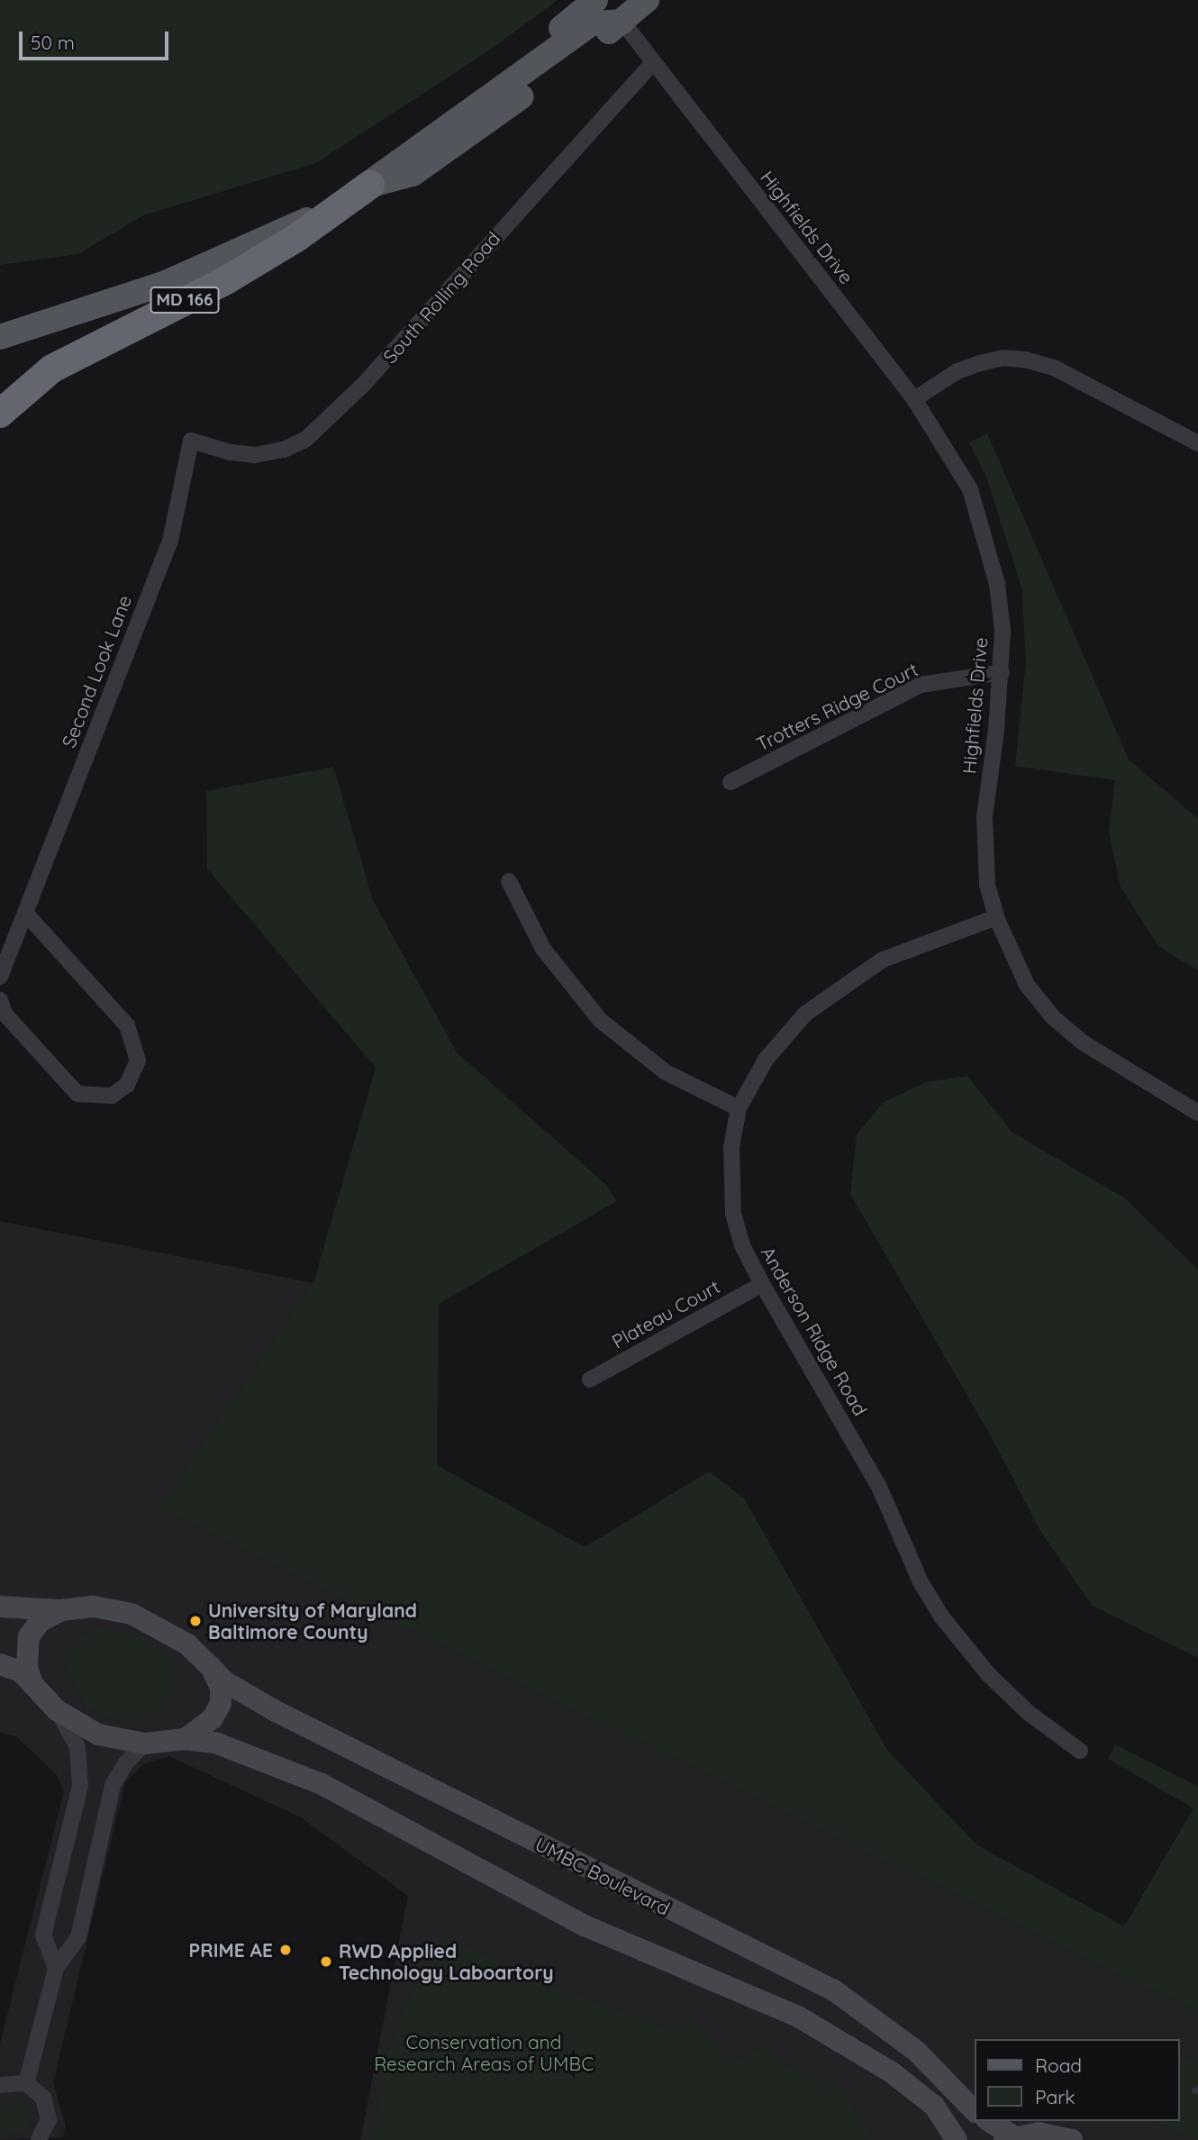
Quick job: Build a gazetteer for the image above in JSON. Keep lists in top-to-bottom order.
{
  "streets": {
    "highway": ["MD 166"],
    "street": [
      "Highfields Drive",
      "South Rolling Road",
      "Second Look Lane",
      "Trotters Ridge Court",
      "Plateau Court",
      "Anderson Ridge Road",
      "UMBC Boulevard"
    ]
  },
  "crossings": [
    ["Highfields Drive", "South Rolling Road"],
    ["Highfields Drive", "MD 166"],
    ["Highfields Drive", "Trotters Ridge Court"],
    ["Highfields Drive", "Anderson Ridge Road"],
    ["South Rolling Road", "Second Look Lane"],
    ["Plateau Court", "Anderson Ridge Road"]
  ],
  "parks": ["Conservation and Research Areas of UMBC"],
  "places": ["University of Maryland Baltimore County", "PRIME AE", "RWD Applied Technology Laboartory"],
  "legend": ["Road", "Park"],
  "scale_bar": "50 m"
}
